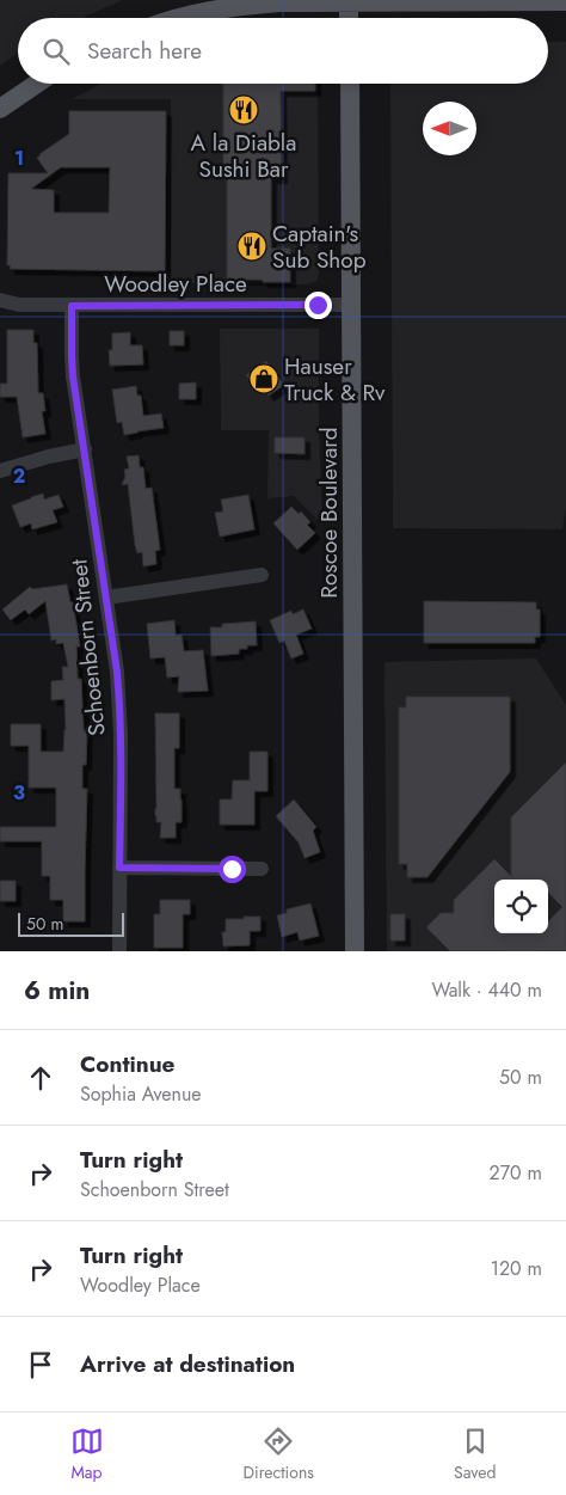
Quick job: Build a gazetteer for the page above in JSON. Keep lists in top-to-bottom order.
{
  "streets": {
    "main road": ["Roscoe Boulevard"],
    "street": ["Woodley Place", "Schoenborn Street"]
  },
  "crossings": [
    ["Woodley Place", "Roscoe Boulevard"],
    ["Woodley Place", "Schoenborn Street"]
  ],
  "places": {
    "restaurant": ["A la Diabla Sushi Bar", "Captain's Sub Shop"],
    "shop": ["Hauser Truck & Rv"]
  },
  "scale_bar": "50 m",
  "north": "left",
  "page": {
    "search": "Search here",
    "scale": "50 m",
    "heading": ["6 min", "Walk · 440 m"],
    "list": [
      ["Continue", "Sophia Avenue", "50 m"],
      ["Turn right", "Schoenborn Street", "270 m"],
      ["Turn right", "Woodley Place", "120 m"],
      "Arrive at destination"
    ],
    "nav": ["Map", "Directions", "Saved"]
  },
  "grid": {
    "rows": ["1", "2", "3"]
  }
}
